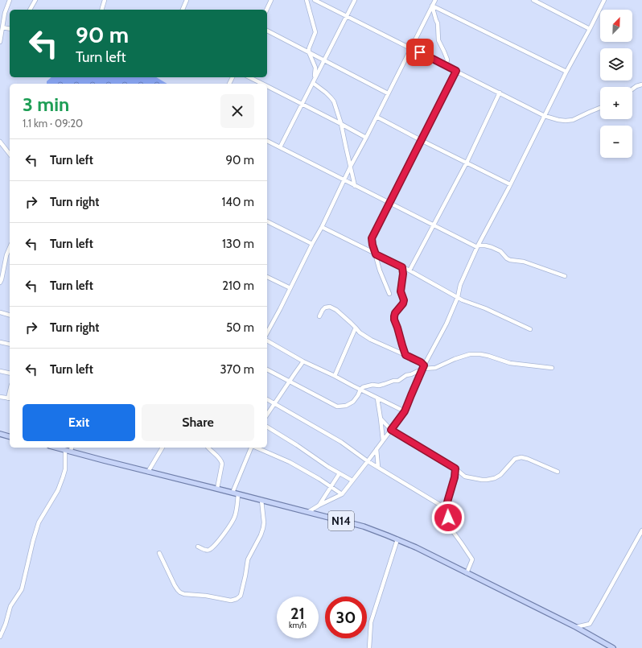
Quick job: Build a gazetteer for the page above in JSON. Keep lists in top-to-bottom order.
{
  "streets": {
    "main road": ["N14"]
  },
  "north": "top right",
  "page": {
    "map_buttons": ["+", "−"],
    "turn": ["90 m", "Turn left"],
    "heading": ["3 min", "1.1 km · 09:20"],
    "list": [
      {
        "name": "Turn left",
        "value": "90 m"
      },
      {
        "name": "Turn right",
        "value": "140 m"
      },
      {
        "name": "Turn left",
        "value": "130 m"
      },
      {
        "name": "Turn left",
        "value": "210 m"
      },
      {
        "name": "Turn right",
        "value": "50 m"
      },
      {
        "name": "Turn left",
        "value": "370 m"
      }
    ],
    "buttons": ["Exit", "Share"],
    "speed": "21 km/h",
    "limit": "30"
  }
}
